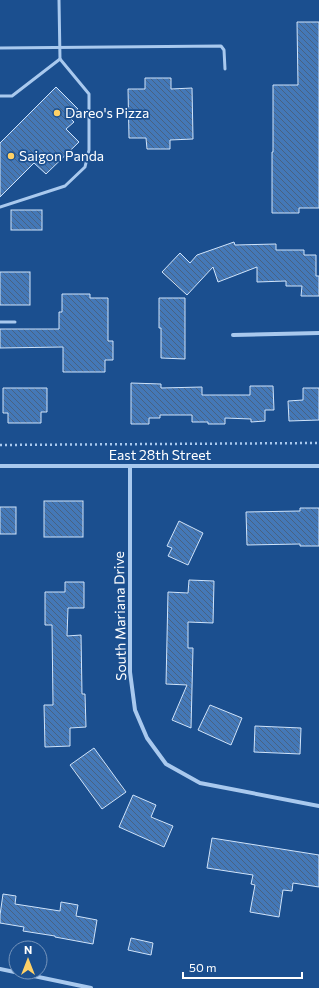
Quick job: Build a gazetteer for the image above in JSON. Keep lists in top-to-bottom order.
{
  "streets": {
    "street": ["East 28th Street", "South Mariana Drive"]
  },
  "crossings": [
    ["East 28th Street", "South Mariana Drive"]
  ],
  "places": ["Dareo's Pizza", "Saigon Panda"],
  "scale_bar": "50 m",
  "north": "top"
}
